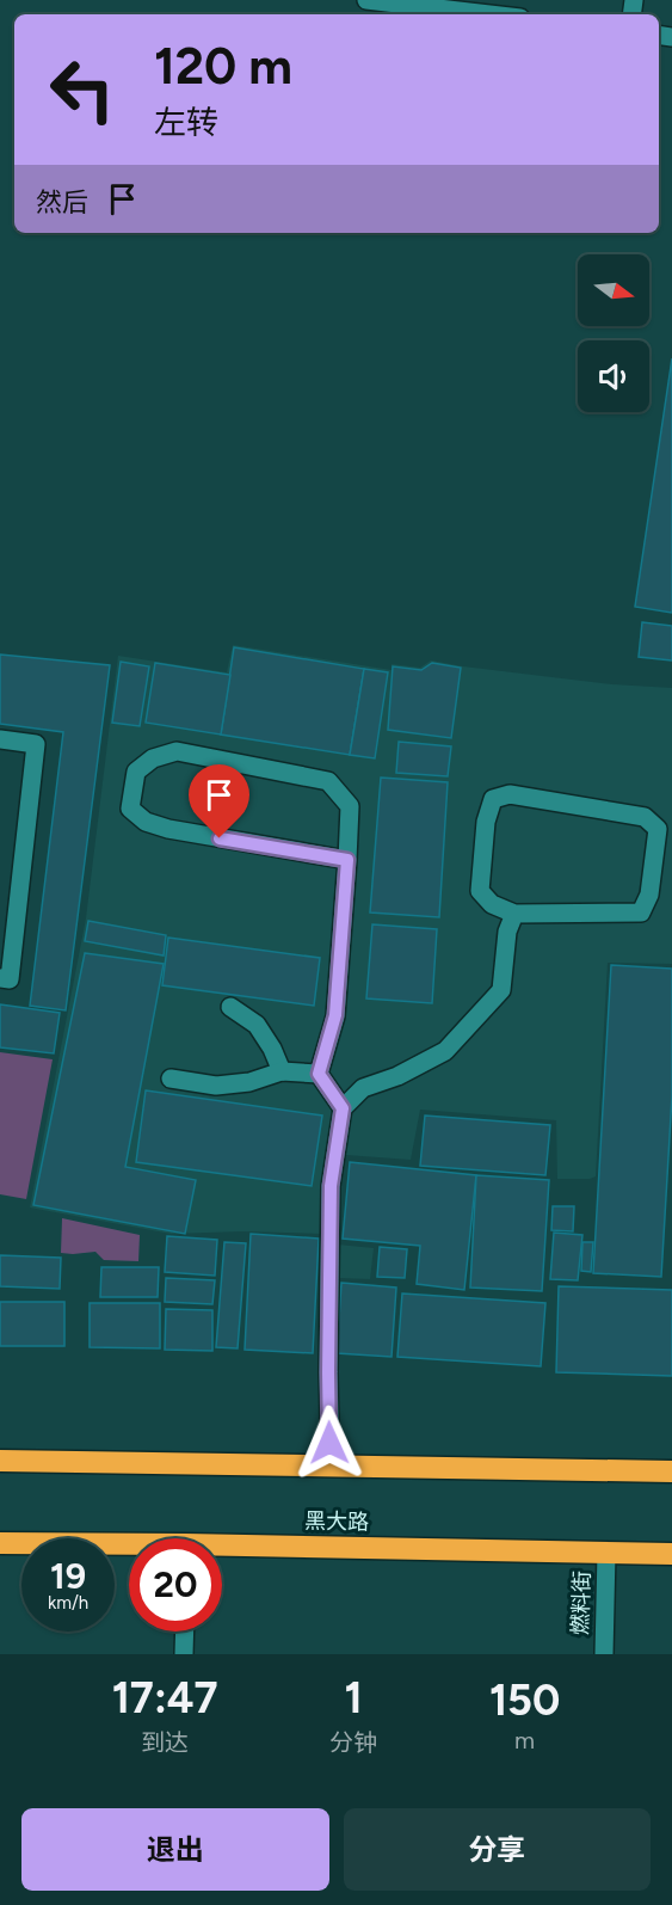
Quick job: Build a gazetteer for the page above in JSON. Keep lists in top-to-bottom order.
{
  "streets": {
    "highway": ["黑大路"],
    "street": ["燃料街"]
  },
  "crossings": [
    ["黑大路", "燃料街"]
  ],
  "north": "right",
  "page": {
    "turn": ["120 m", "左转"],
    "then": "然后",
    "speed": "19 km/h",
    "limit": "20",
    "eta": [
      "17:47",
      "到达",
      "1",
      "分钟",
      "150",
      "m"
    ],
    "buttons": ["退出", "分享"]
  }
}
